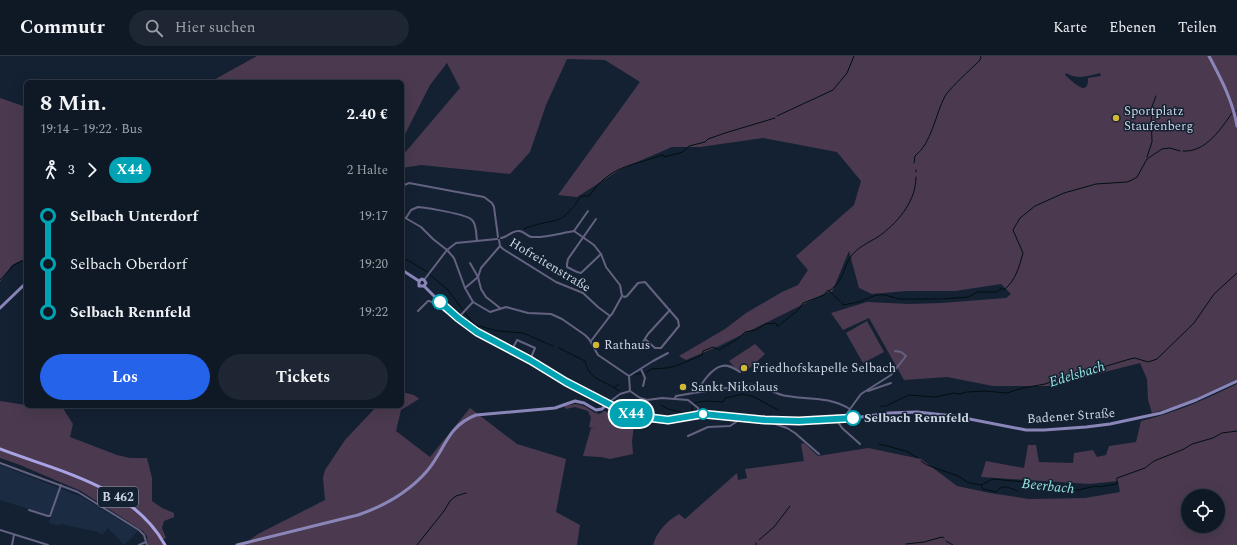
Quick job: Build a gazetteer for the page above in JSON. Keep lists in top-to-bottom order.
{
  "streets": {
    "main road": ["Badener Straße", "B 462"],
    "street": ["Hofreitenstraße"]
  },
  "water": ["Edelsbach", "Beerbach"],
  "places": [
    "Sportplatz Staufenberg",
    "Rathaus",
    "Friedhofskapelle Selbach",
    "Sankt Nikolaus",
    "Selbach Rennfeld"
  ],
  "lines": ["bus line X44"],
  "page": {
    "header": "Commutr",
    "search": "Hier suchen",
    "nav": ["Karte", "Ebenen", "Teilen"],
    "on_map": "X44",
    "heading": ["8 Min.", "19:14 – 19:22 · Bus", "2.40 €"],
    "legs": ["3", "X44", "2 Halte"],
    "list": [
      {
        "name": "Selbach Unterdorf",
        "value": "19:17"
      },
      {
        "name": "Selbach Oberdorf",
        "value": "19:20"
      },
      {
        "name": "Selbach Rennfeld",
        "value": "19:22"
      }
    ],
    "buttons": ["Los", "Tickets"]
  }
}
